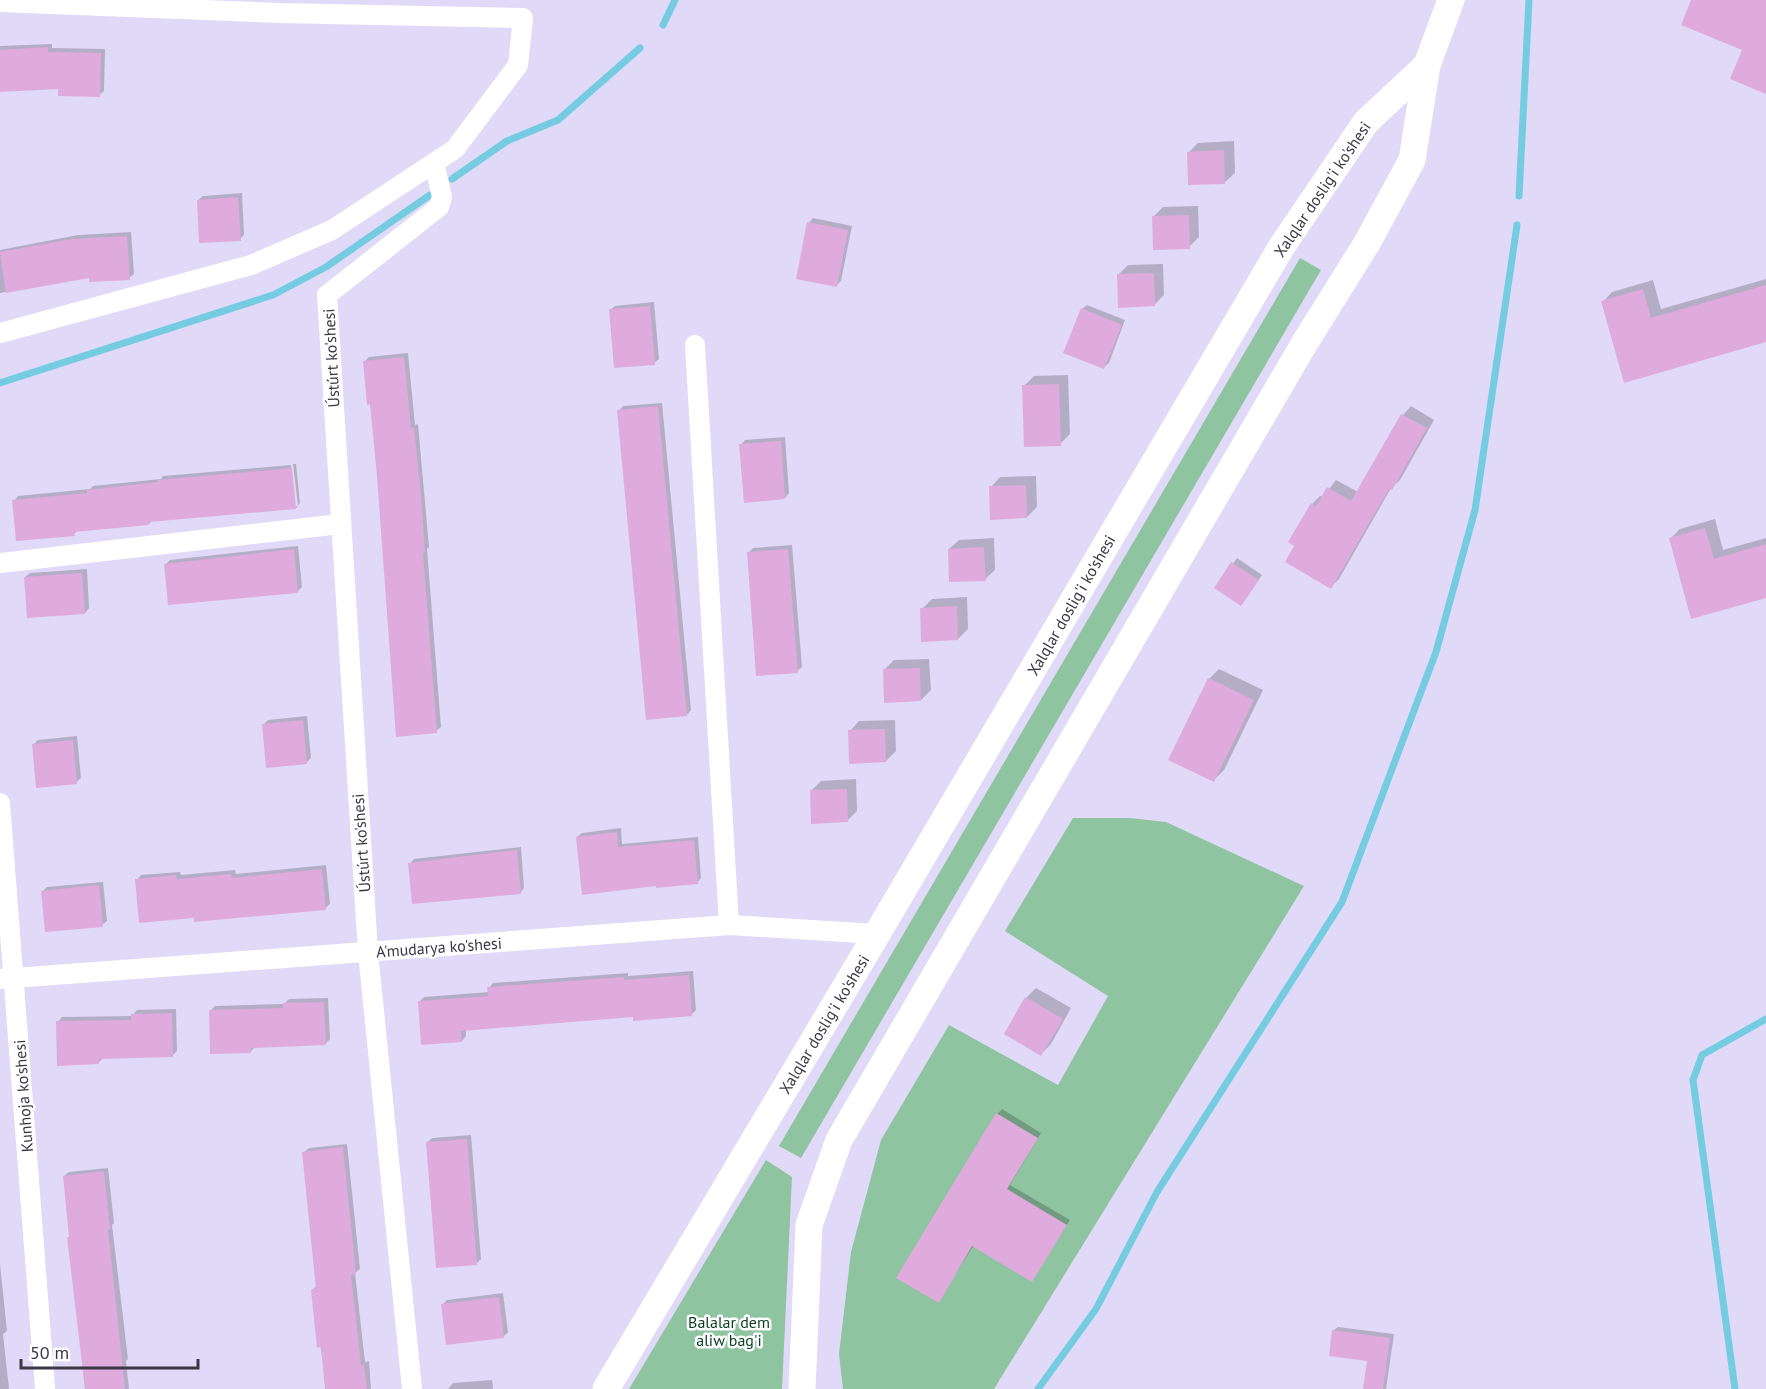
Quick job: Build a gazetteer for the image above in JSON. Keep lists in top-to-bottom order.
{
  "streets": {
    "main road": ["Xalqlar doslig'i ko'shesi"],
    "street": ["Ústúrt ko'shesi", "A'mudarya ko'shesi", "Kunhoja ko'shesi"]
  },
  "crossings": [
    ["Xalqlar doslig'i ko'shesi", "A'mudarya ko'shesi"],
    ["Ústúrt ko'shesi", "A'mudarya ko'shesi"],
    ["A'mudarya ko'shesi", "Kunhoja ko'shesi"]
  ],
  "parks": ["Balalar dem aliw bag'i"],
  "scale_bar": "50 m"
}
